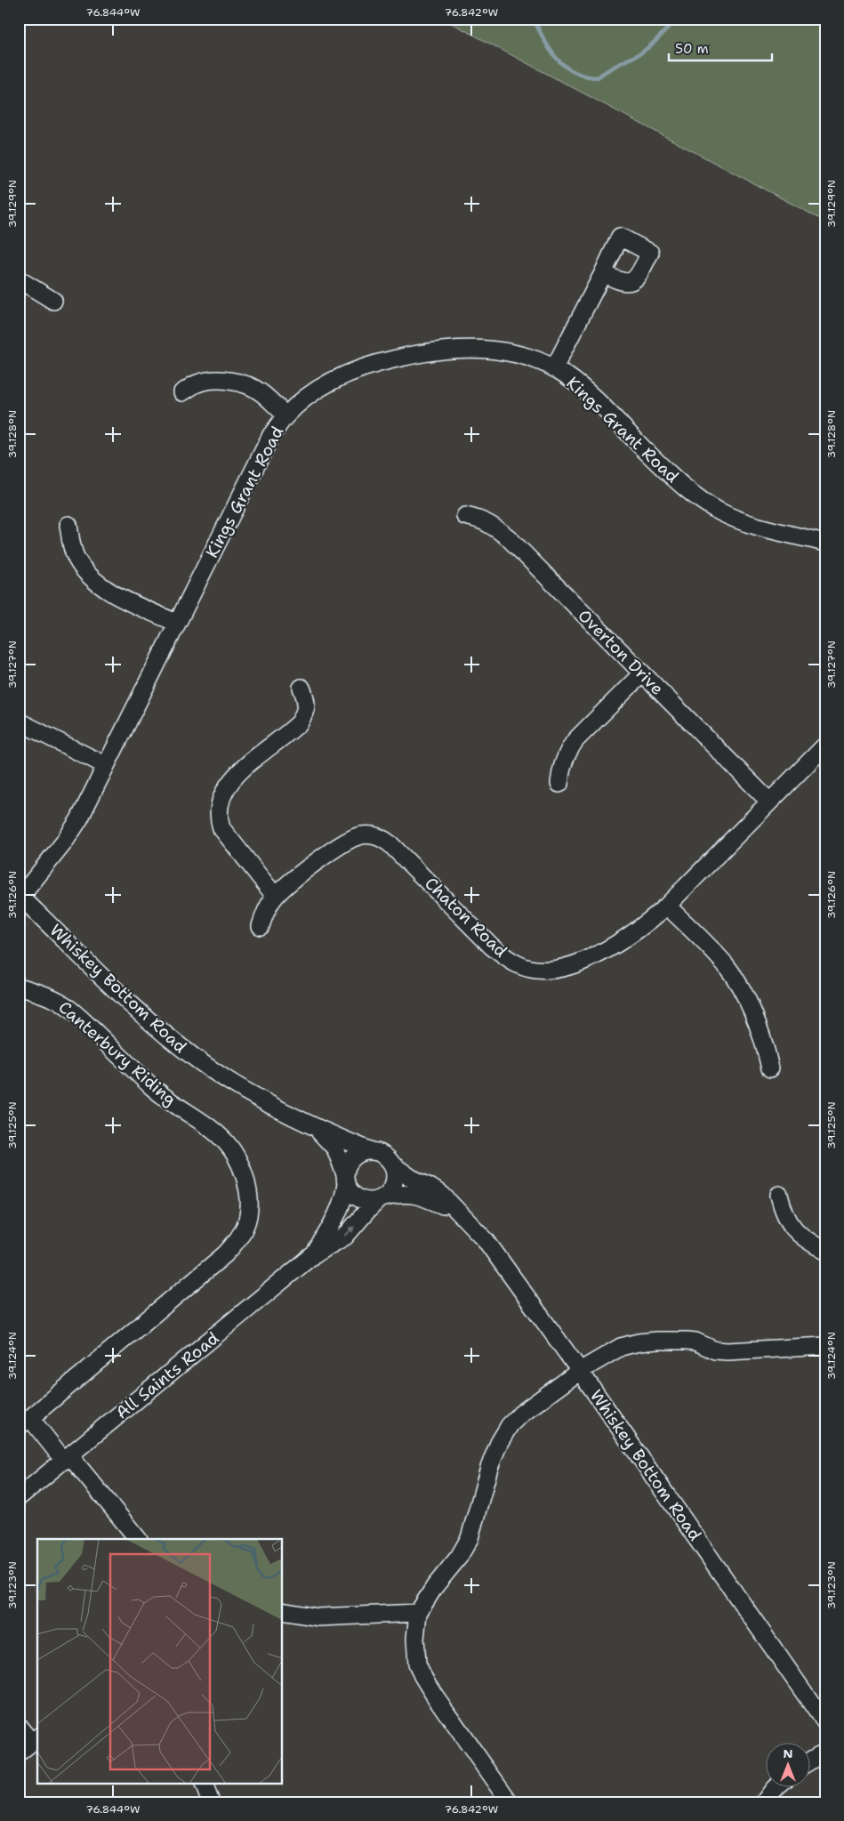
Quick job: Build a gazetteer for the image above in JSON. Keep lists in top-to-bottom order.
{
  "streets": {
    "street": [
      "Kings Grant Road",
      "Overton Drive",
      "Chaton Road",
      "Whiskey Bottom Road",
      "Canterbury Riding",
      "All Saints Road"
    ]
  },
  "crossings": [
    ["Kings Grant Road", "Whiskey Bottom Road"],
    ["Overton Drive", "Chaton Road"],
    ["Whiskey Bottom Road", "All Saints Road"],
    ["Canterbury Riding", "All Saints Road"]
  ],
  "scale_bar": "50 m",
  "north": "top",
  "coordinates": [
    "76.844°W",
    "76.842°W",
    "39.129°N",
    "39.128°N",
    "39.127°N",
    "39.126°N",
    "39.125°N",
    "39.124°N",
    "39.123°N"
  ]
}
